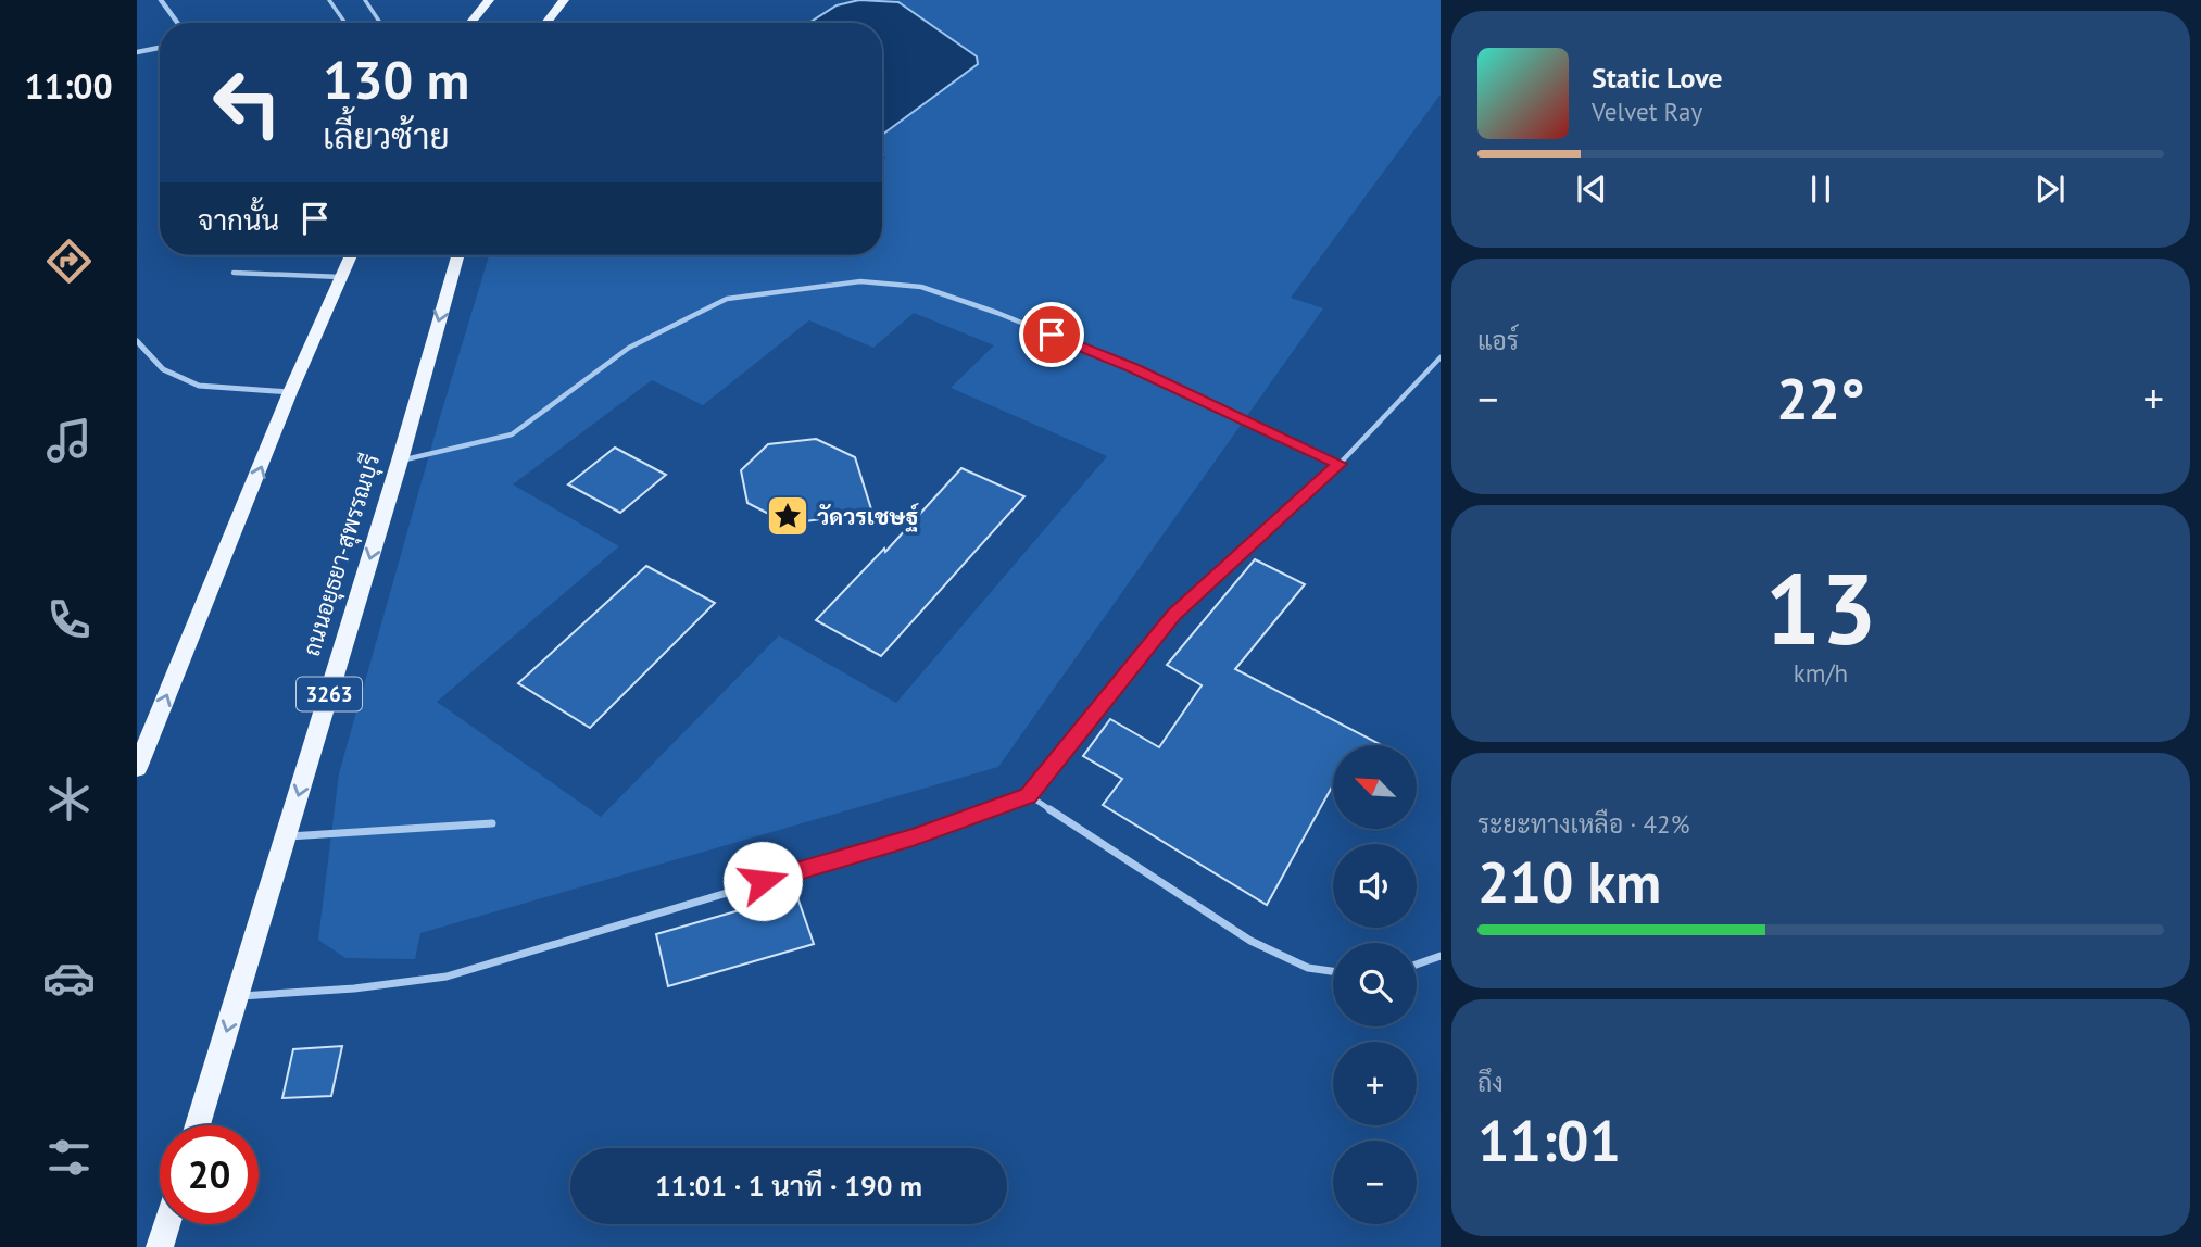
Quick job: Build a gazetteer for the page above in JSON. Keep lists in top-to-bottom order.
{
  "streets": {
    "main road": ["ถนนอยุธยา-สุพรรณบุรี", "3263"]
  },
  "places": {
    "place": ["วัดวรเชษฐ์"]
  },
  "north": "top left",
  "page": {
    "tabs": "11:00",
    "turn": ["130 m", "เลี้ยวซ้าย"],
    "song": ["Static Love", "Velvet Ray"],
    "then": "จากนั้น",
    "tile": [
      "แอร์",
      ["13", "km/h"],
      ["ระยะทางเหลือ · 42%", "210 km"],
      ["ถึง", "11:01"]
    ],
    "heat": ["−", "22°", "+"],
    "map_buttons": ["+", "−"],
    "limit": "20",
    "trip": "11:01 · 1 นาที · 190 m"
  }
}
